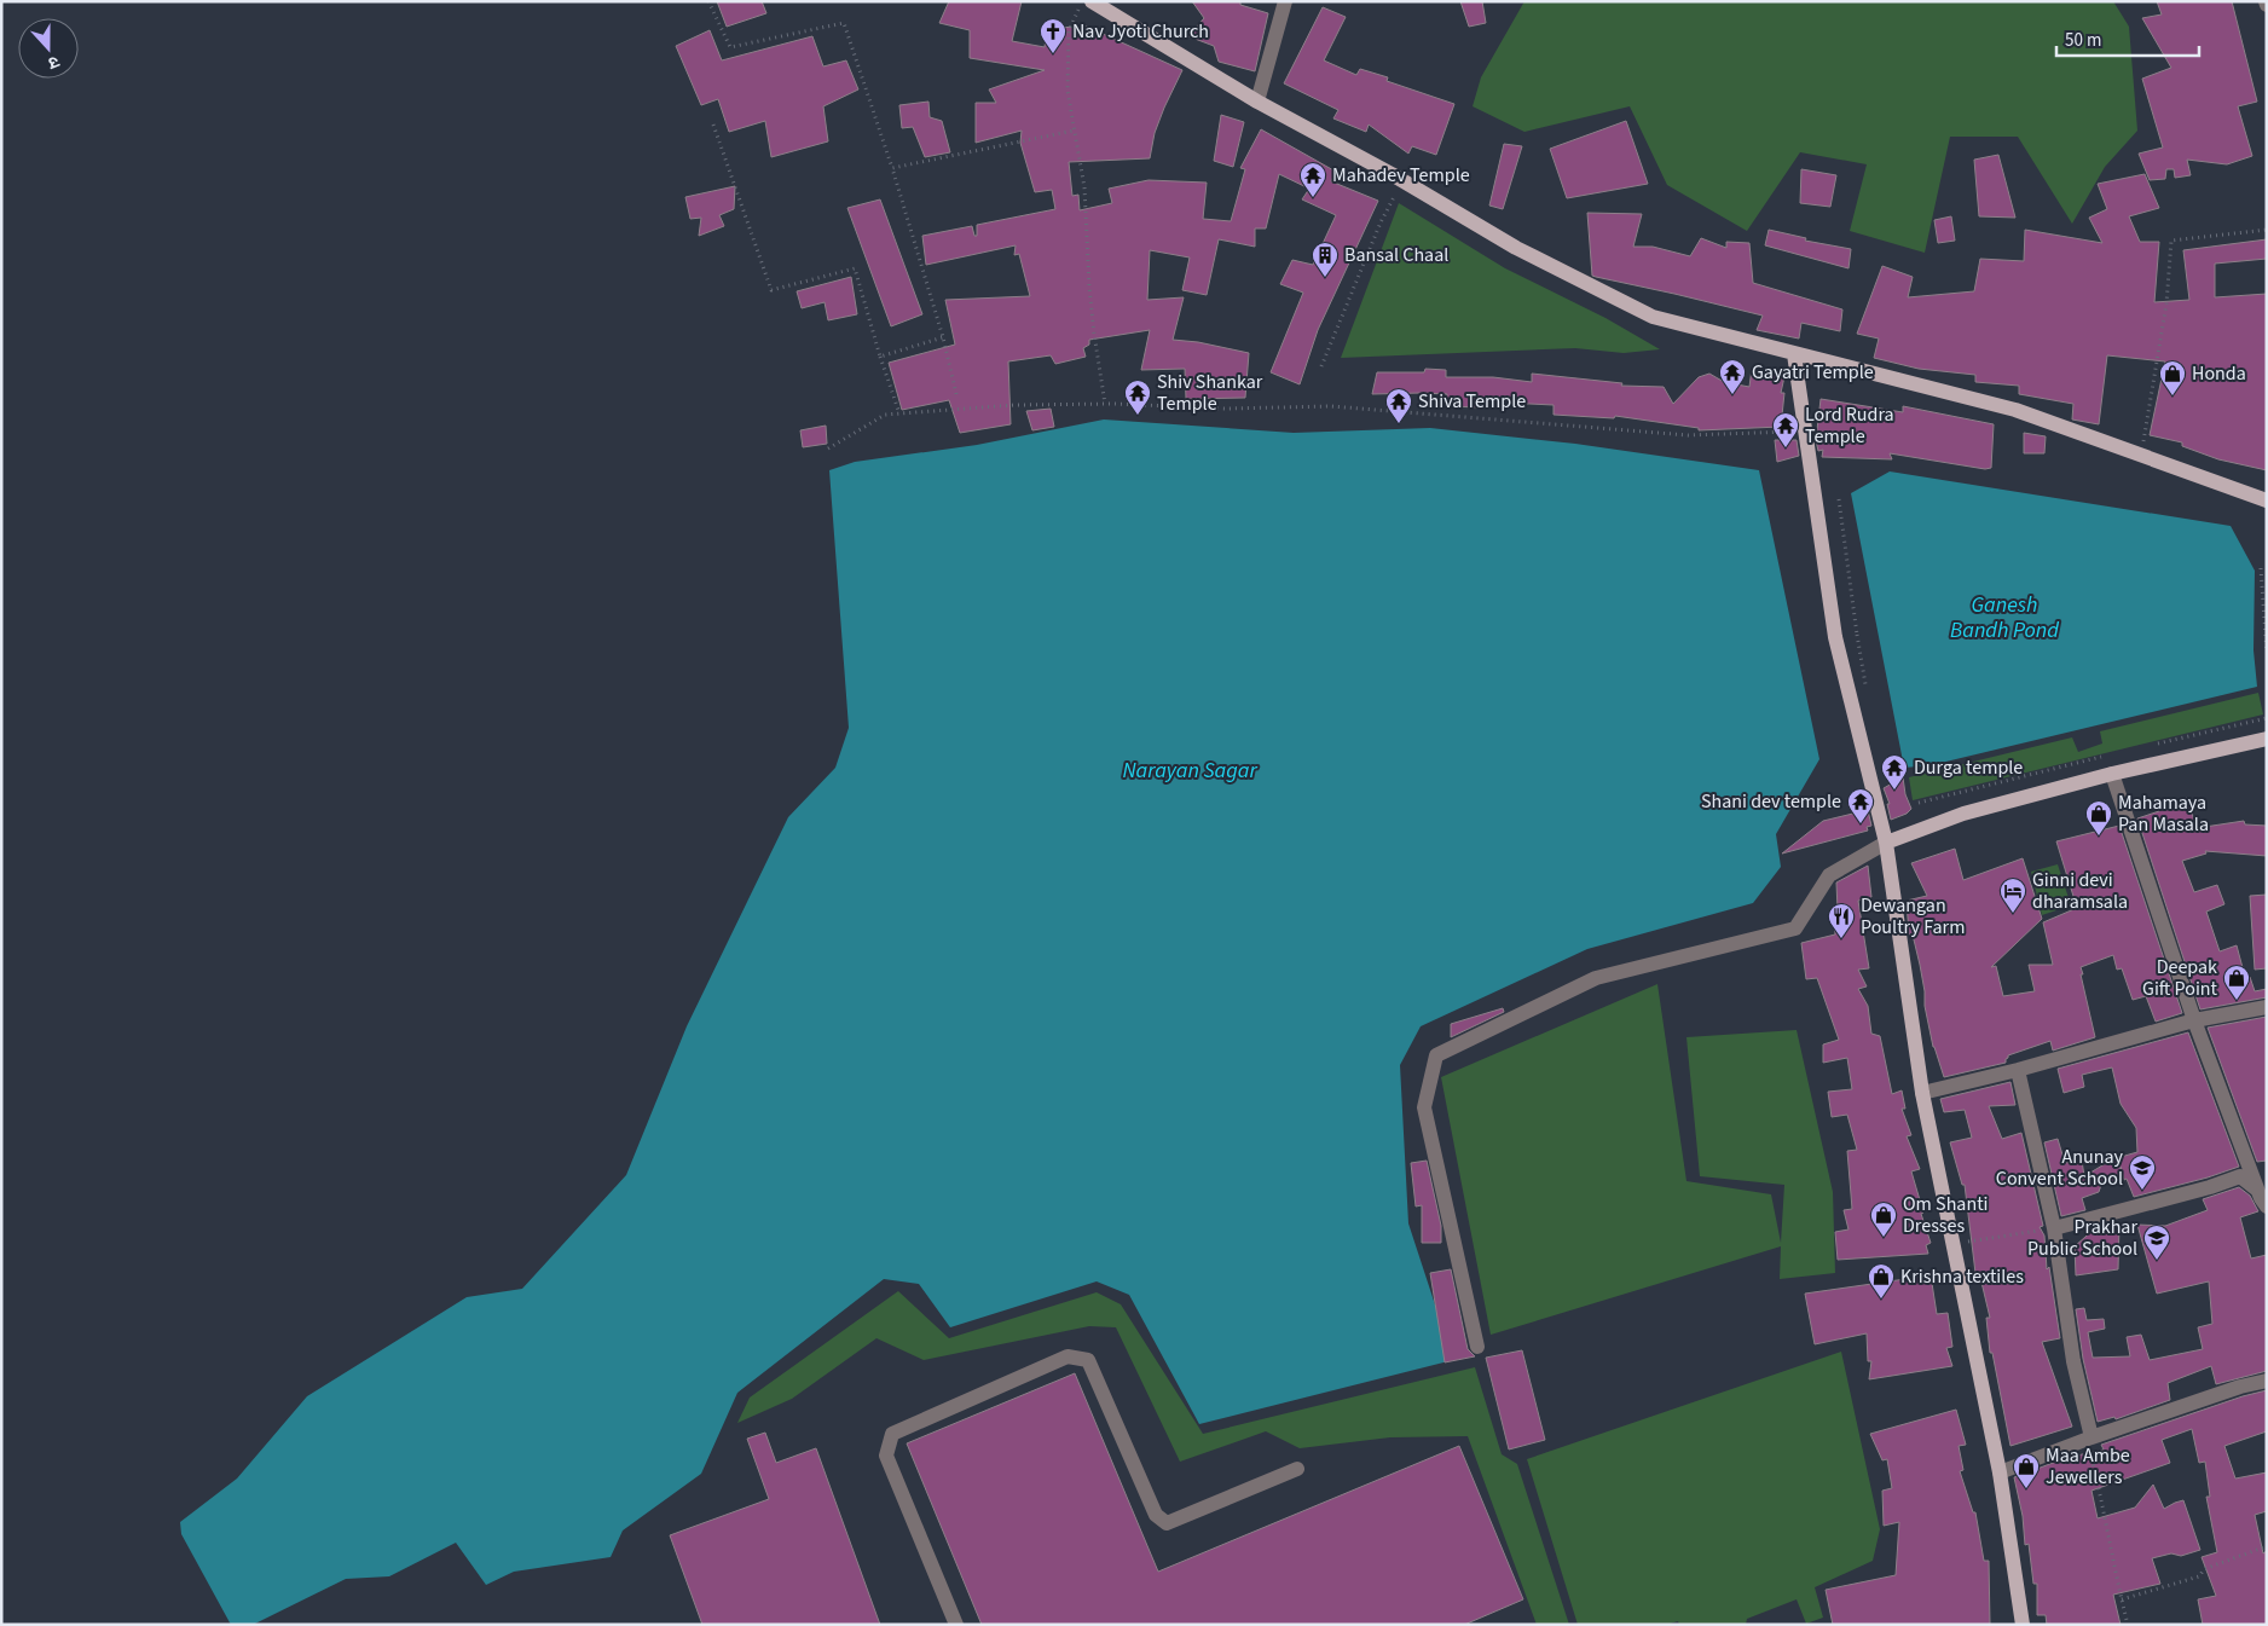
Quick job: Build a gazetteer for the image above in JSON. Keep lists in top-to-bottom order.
{
  "water": ["Ganesh Bandh Pond", "Narayan Sagar"],
  "places": {
    "church": ["Nav Jyoti Church"],
    "temple": [
      "Mahadev Temple",
      "Gayatri Temple",
      "Shiv Shankar Temple",
      "Shiva Temple",
      "Lord Rudra Temple",
      "Durga temple",
      "Shani dev temple"
    ],
    "building": ["Bansal Chaal"],
    "shop": [
      "Honda",
      "Mahamaya Pan Masala",
      "Deepak Gift Point",
      "Om Shanti Dresses",
      "Krishna textiles",
      "Maa Ambe Jewellers"
    ],
    "hotel": ["Ginni devi dharamsala"],
    "restaurant": ["Dewangan Poultry Farm"],
    "school or university": ["Anunay Convent School", "Prakhar Public School"]
  },
  "scale_bar": "50 m",
  "north": "bottom"
}
